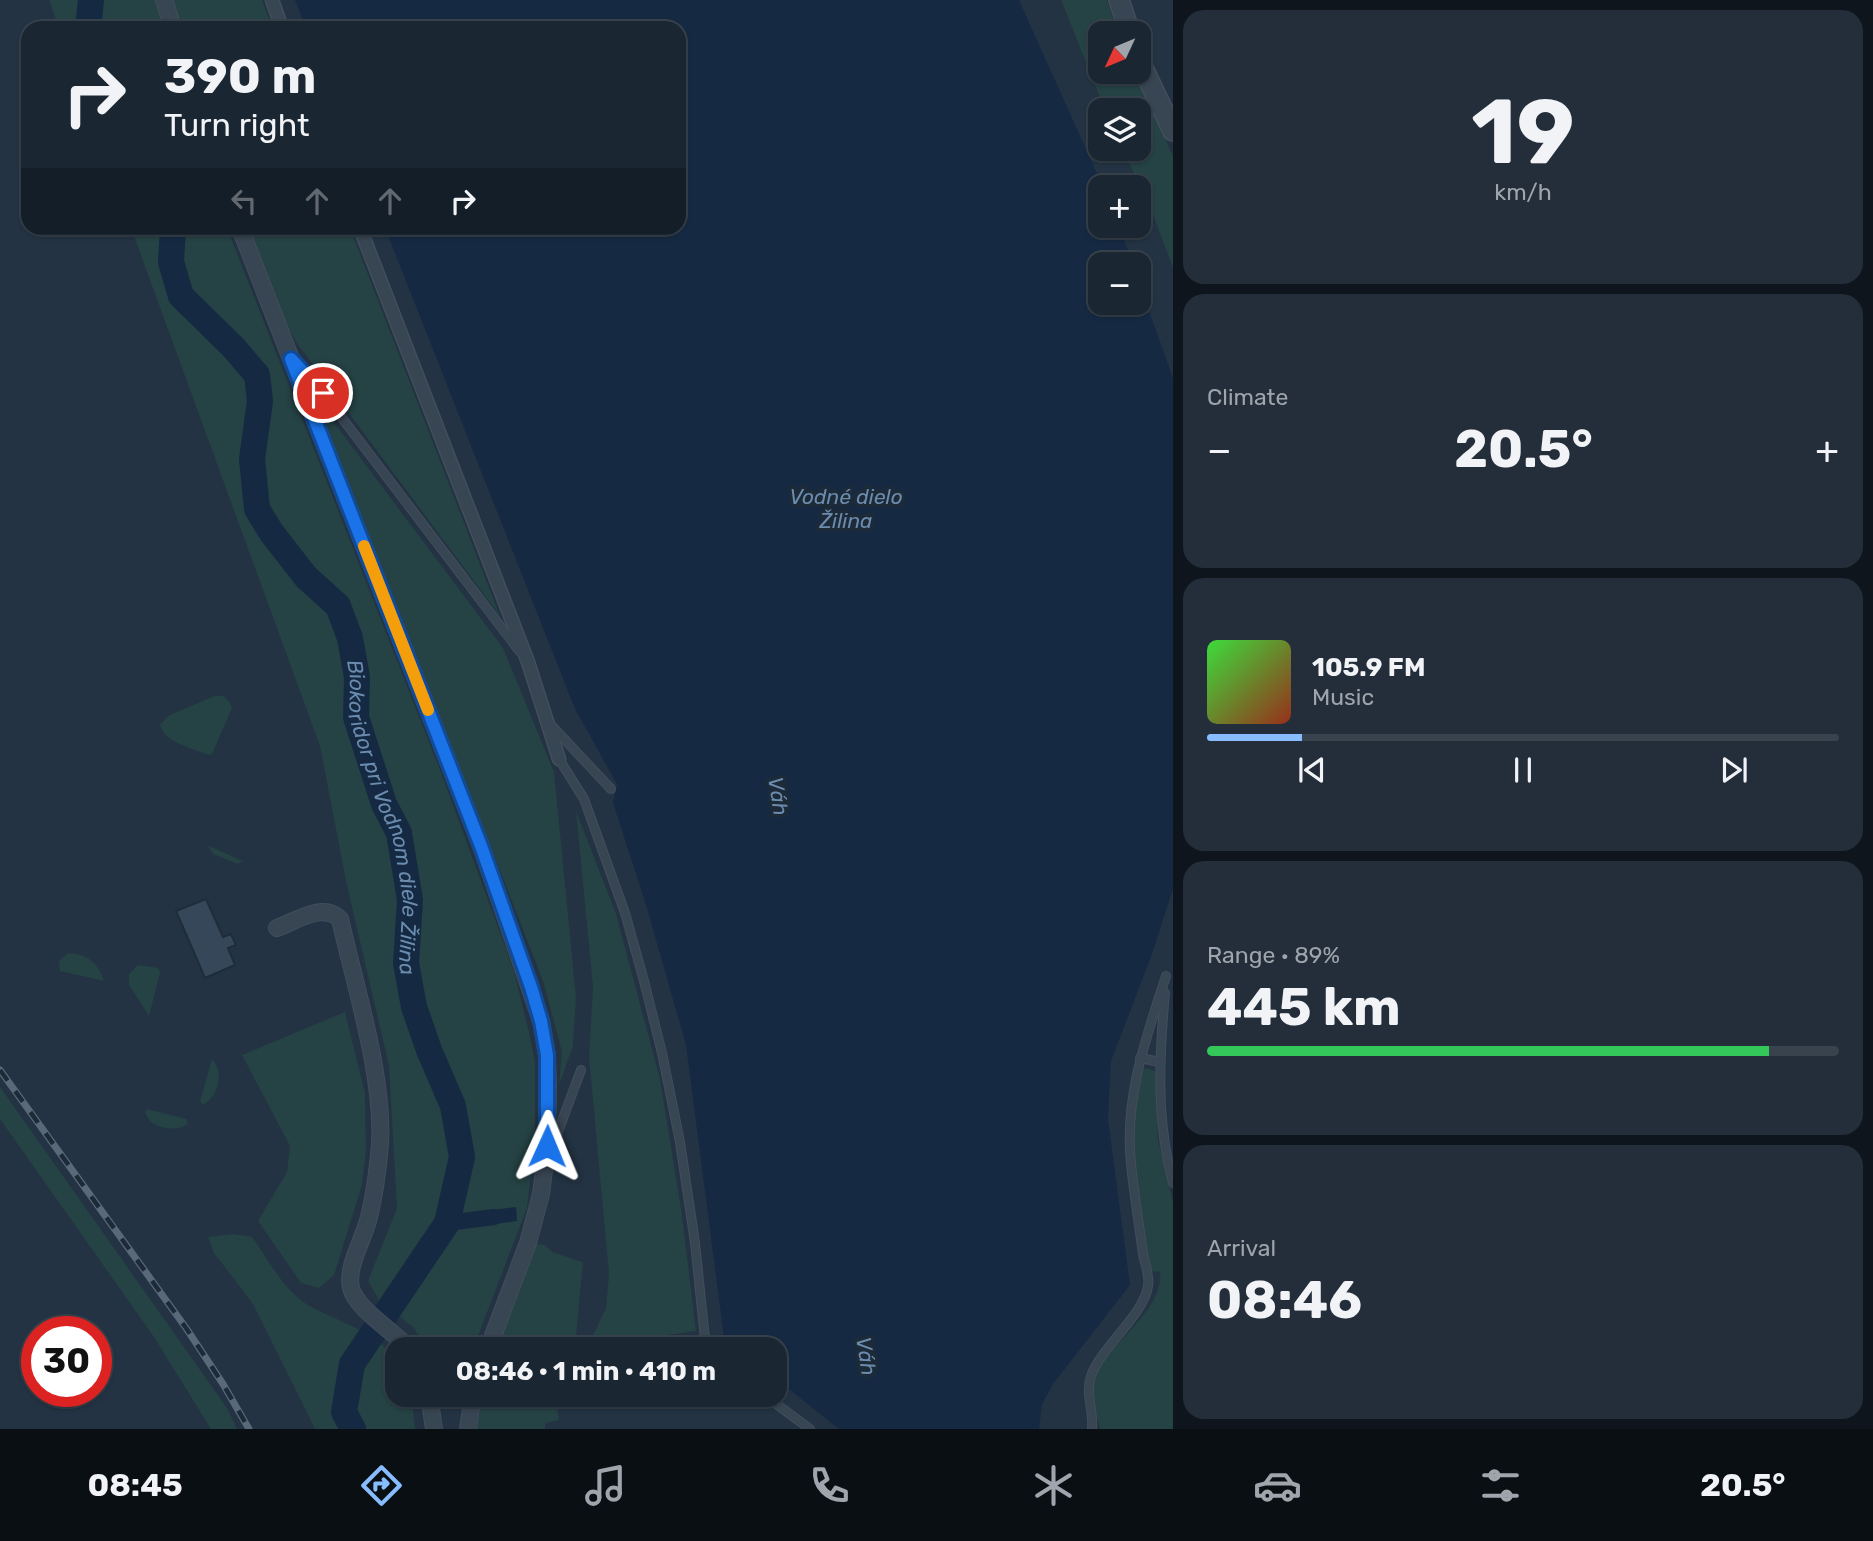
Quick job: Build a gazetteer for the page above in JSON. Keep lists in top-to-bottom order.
{
  "water": ["Vodné dielo Žilina", "Váh", "Biokoridor pri Vodnom diele Žilina"],
  "north": "bottom left",
  "page": {
    "tile": [
      ["19", "km/h"],
      "Climate",
      ["Range · 89%", "445 km"],
      ["Arrival", "08:46"]
    ],
    "map_buttons": ["+", "−"],
    "turn": ["390 m", "Turn right"],
    "heat": ["−", "20.5°", "+"],
    "song": ["105.9 FM", "Music"],
    "limit": "30",
    "trip": "08:46 · 1 min · 410 m",
    "tabs": ["08:45", "20.5°"]
  }
}
